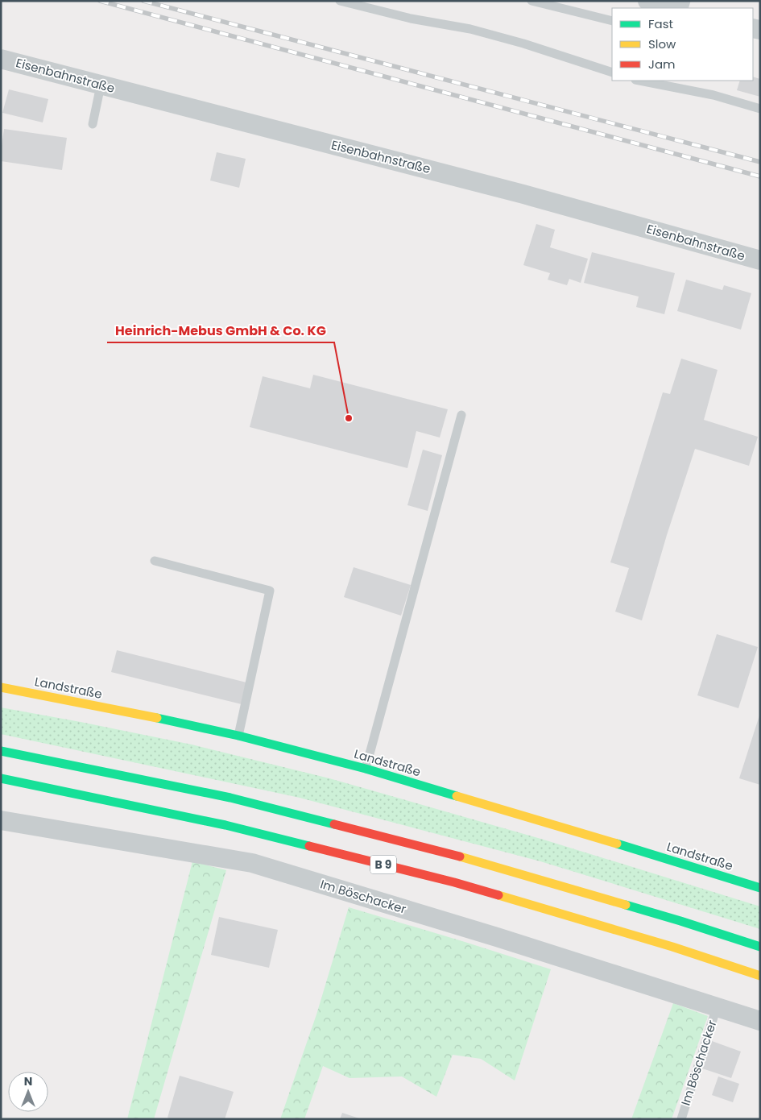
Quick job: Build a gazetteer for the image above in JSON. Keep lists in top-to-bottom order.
{
  "streets": {
    "main road": ["Landstraße", "B 9"],
    "street": ["Eisenbahnstraße", "Im Böschacker"]
  },
  "places": ["Heinrich-Mebus GmbH & Co. KG"],
  "legend": ["Fast", "Slow", "Jam"],
  "north": "top"
}
